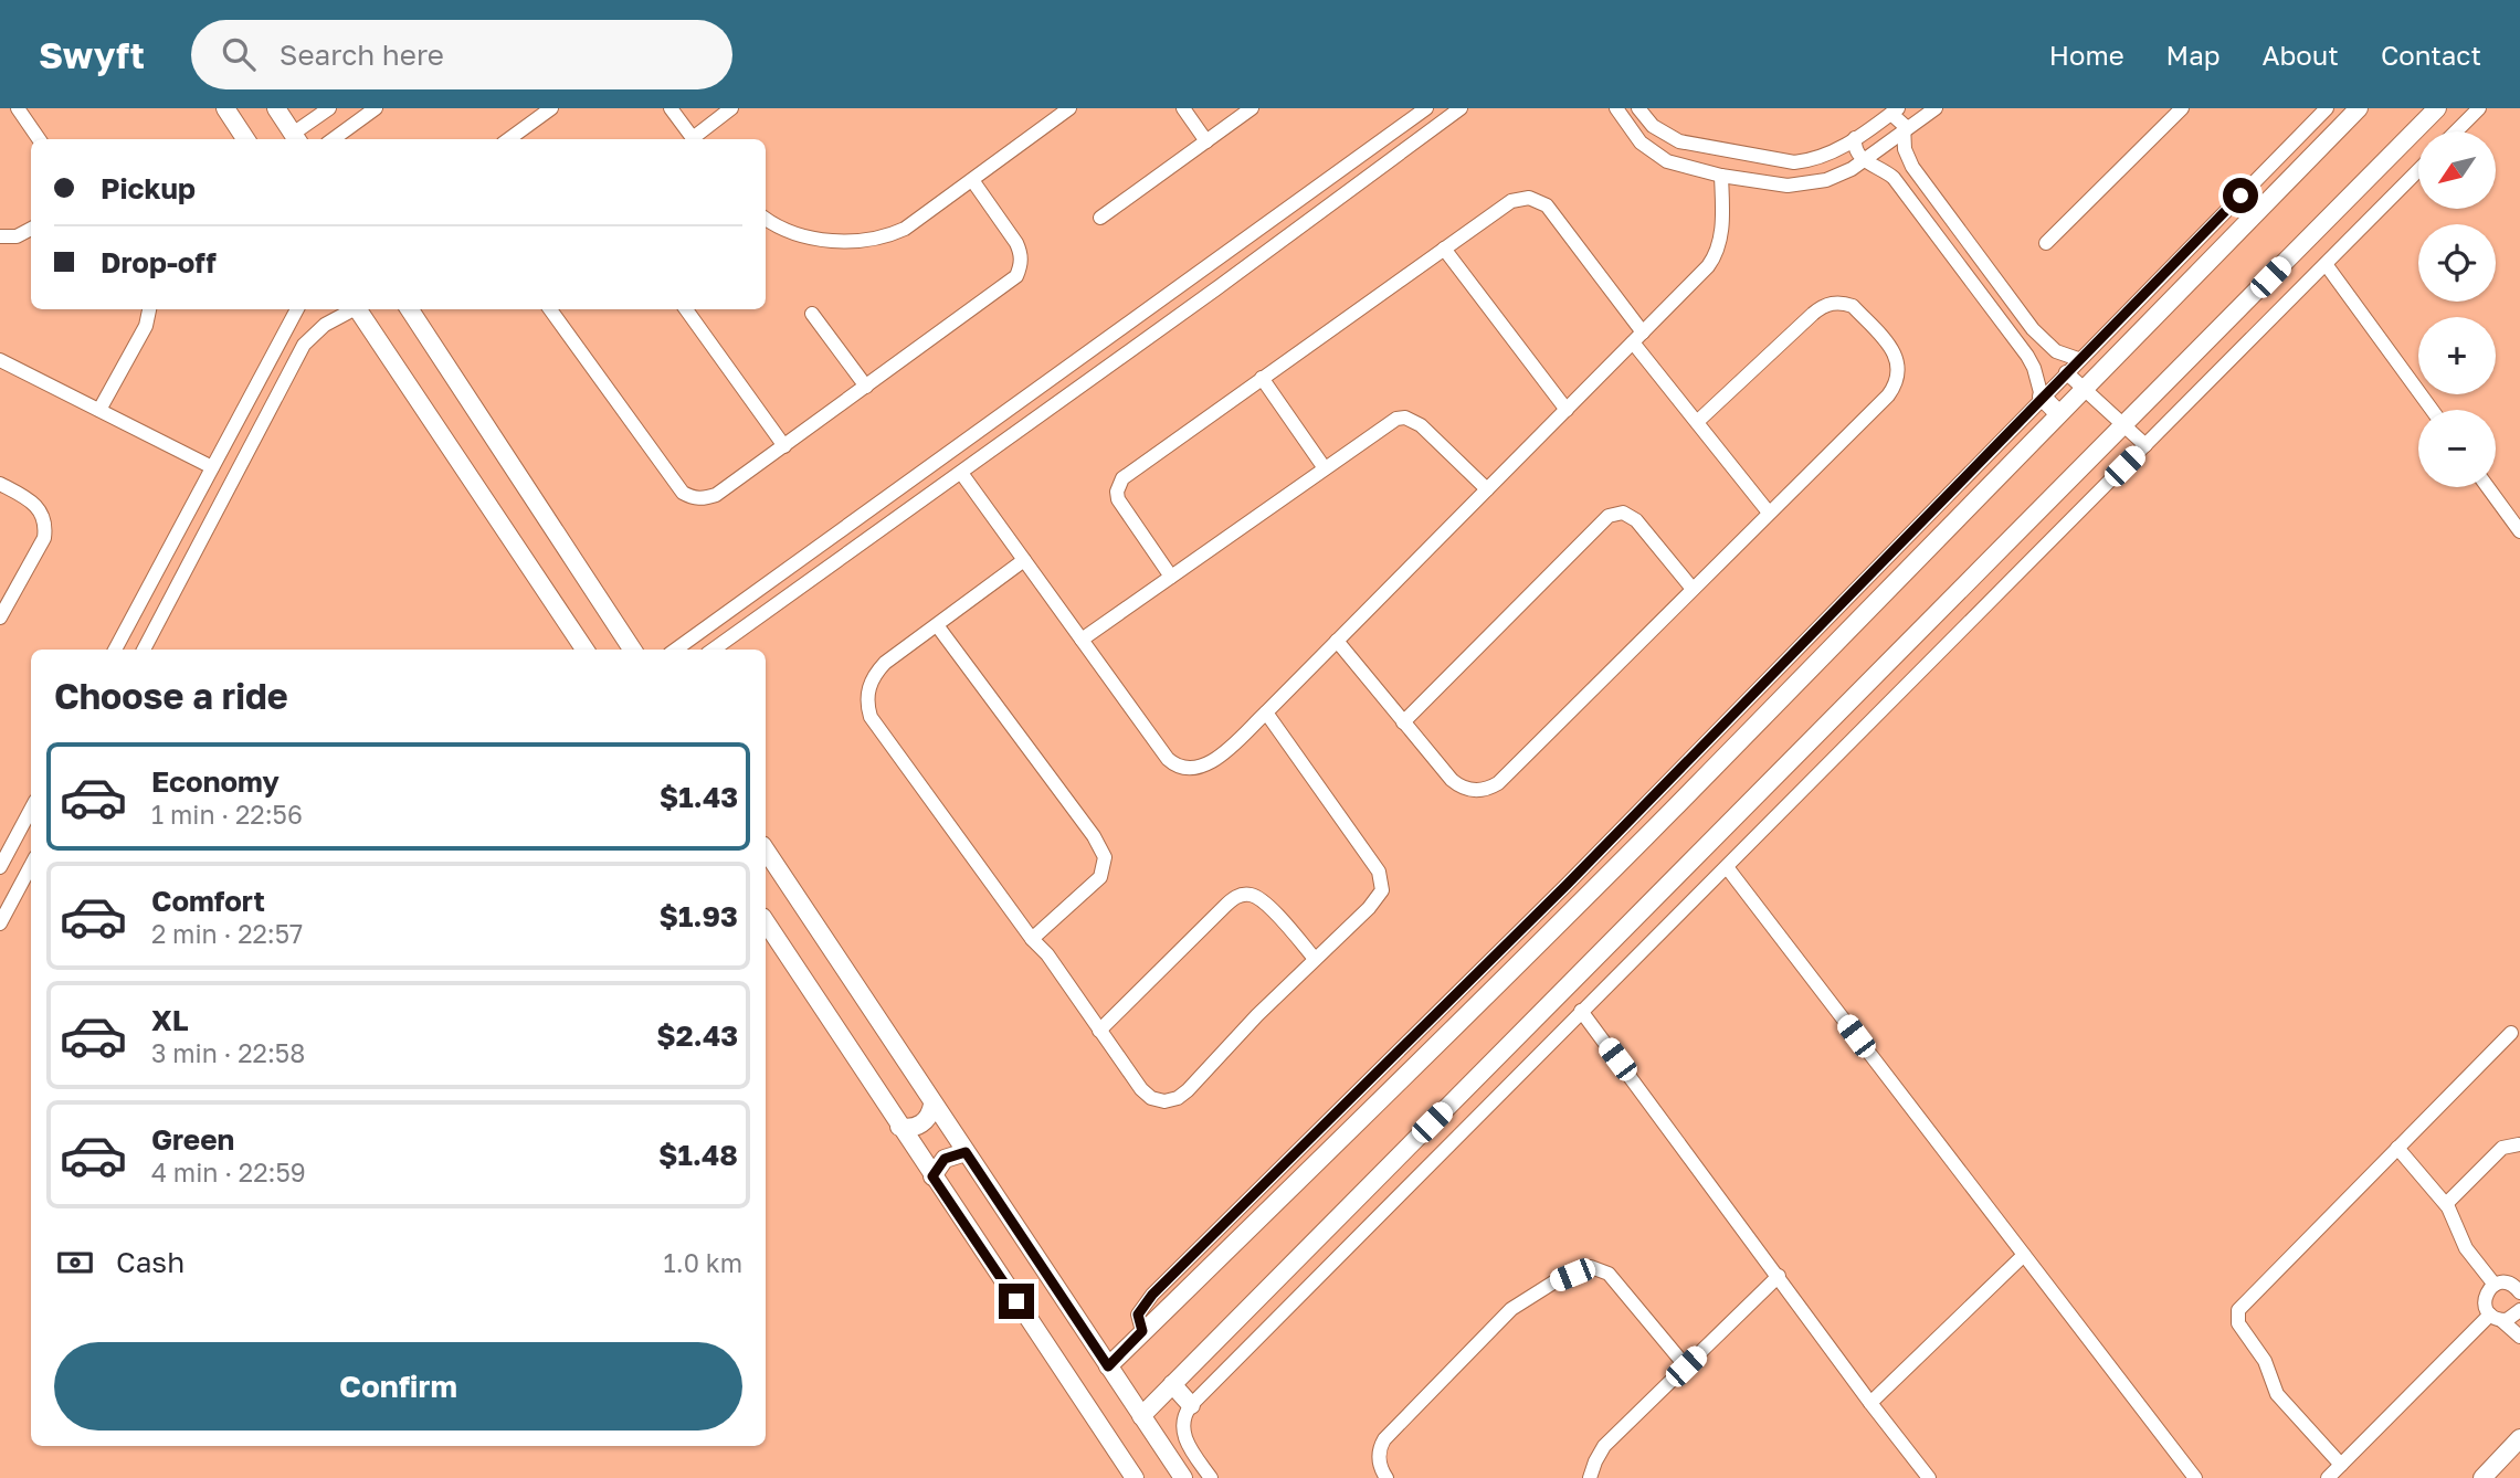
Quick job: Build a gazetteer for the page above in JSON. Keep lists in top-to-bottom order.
{
  "north": "bottom left",
  "page": {
    "header": "Swyft",
    "search": "Search here",
    "nav": [
      "Home",
      "Map",
      "About",
      "Contact"
    ],
    "map_buttons": ["+", "−"],
    "banner": ["Pickup", "Drop-off"],
    "heading": "Choose a ride",
    "list": [
      {
        "name": "Economy",
        "note": "1 min · 22:56",
        "value": "$1.43"
      },
      {
        "name": "Comfort",
        "note": "2 min · 22:57",
        "value": "$1.93"
      },
      {
        "name": "XL",
        "note": "3 min · 22:58",
        "value": "$2.43"
      },
      {
        "name": "Green",
        "note": "4 min · 22:59",
        "value": "$1.48"
      }
    ],
    "pay": ["Cash", "1.0 km"],
    "buttons": "Confirm"
  }
}
